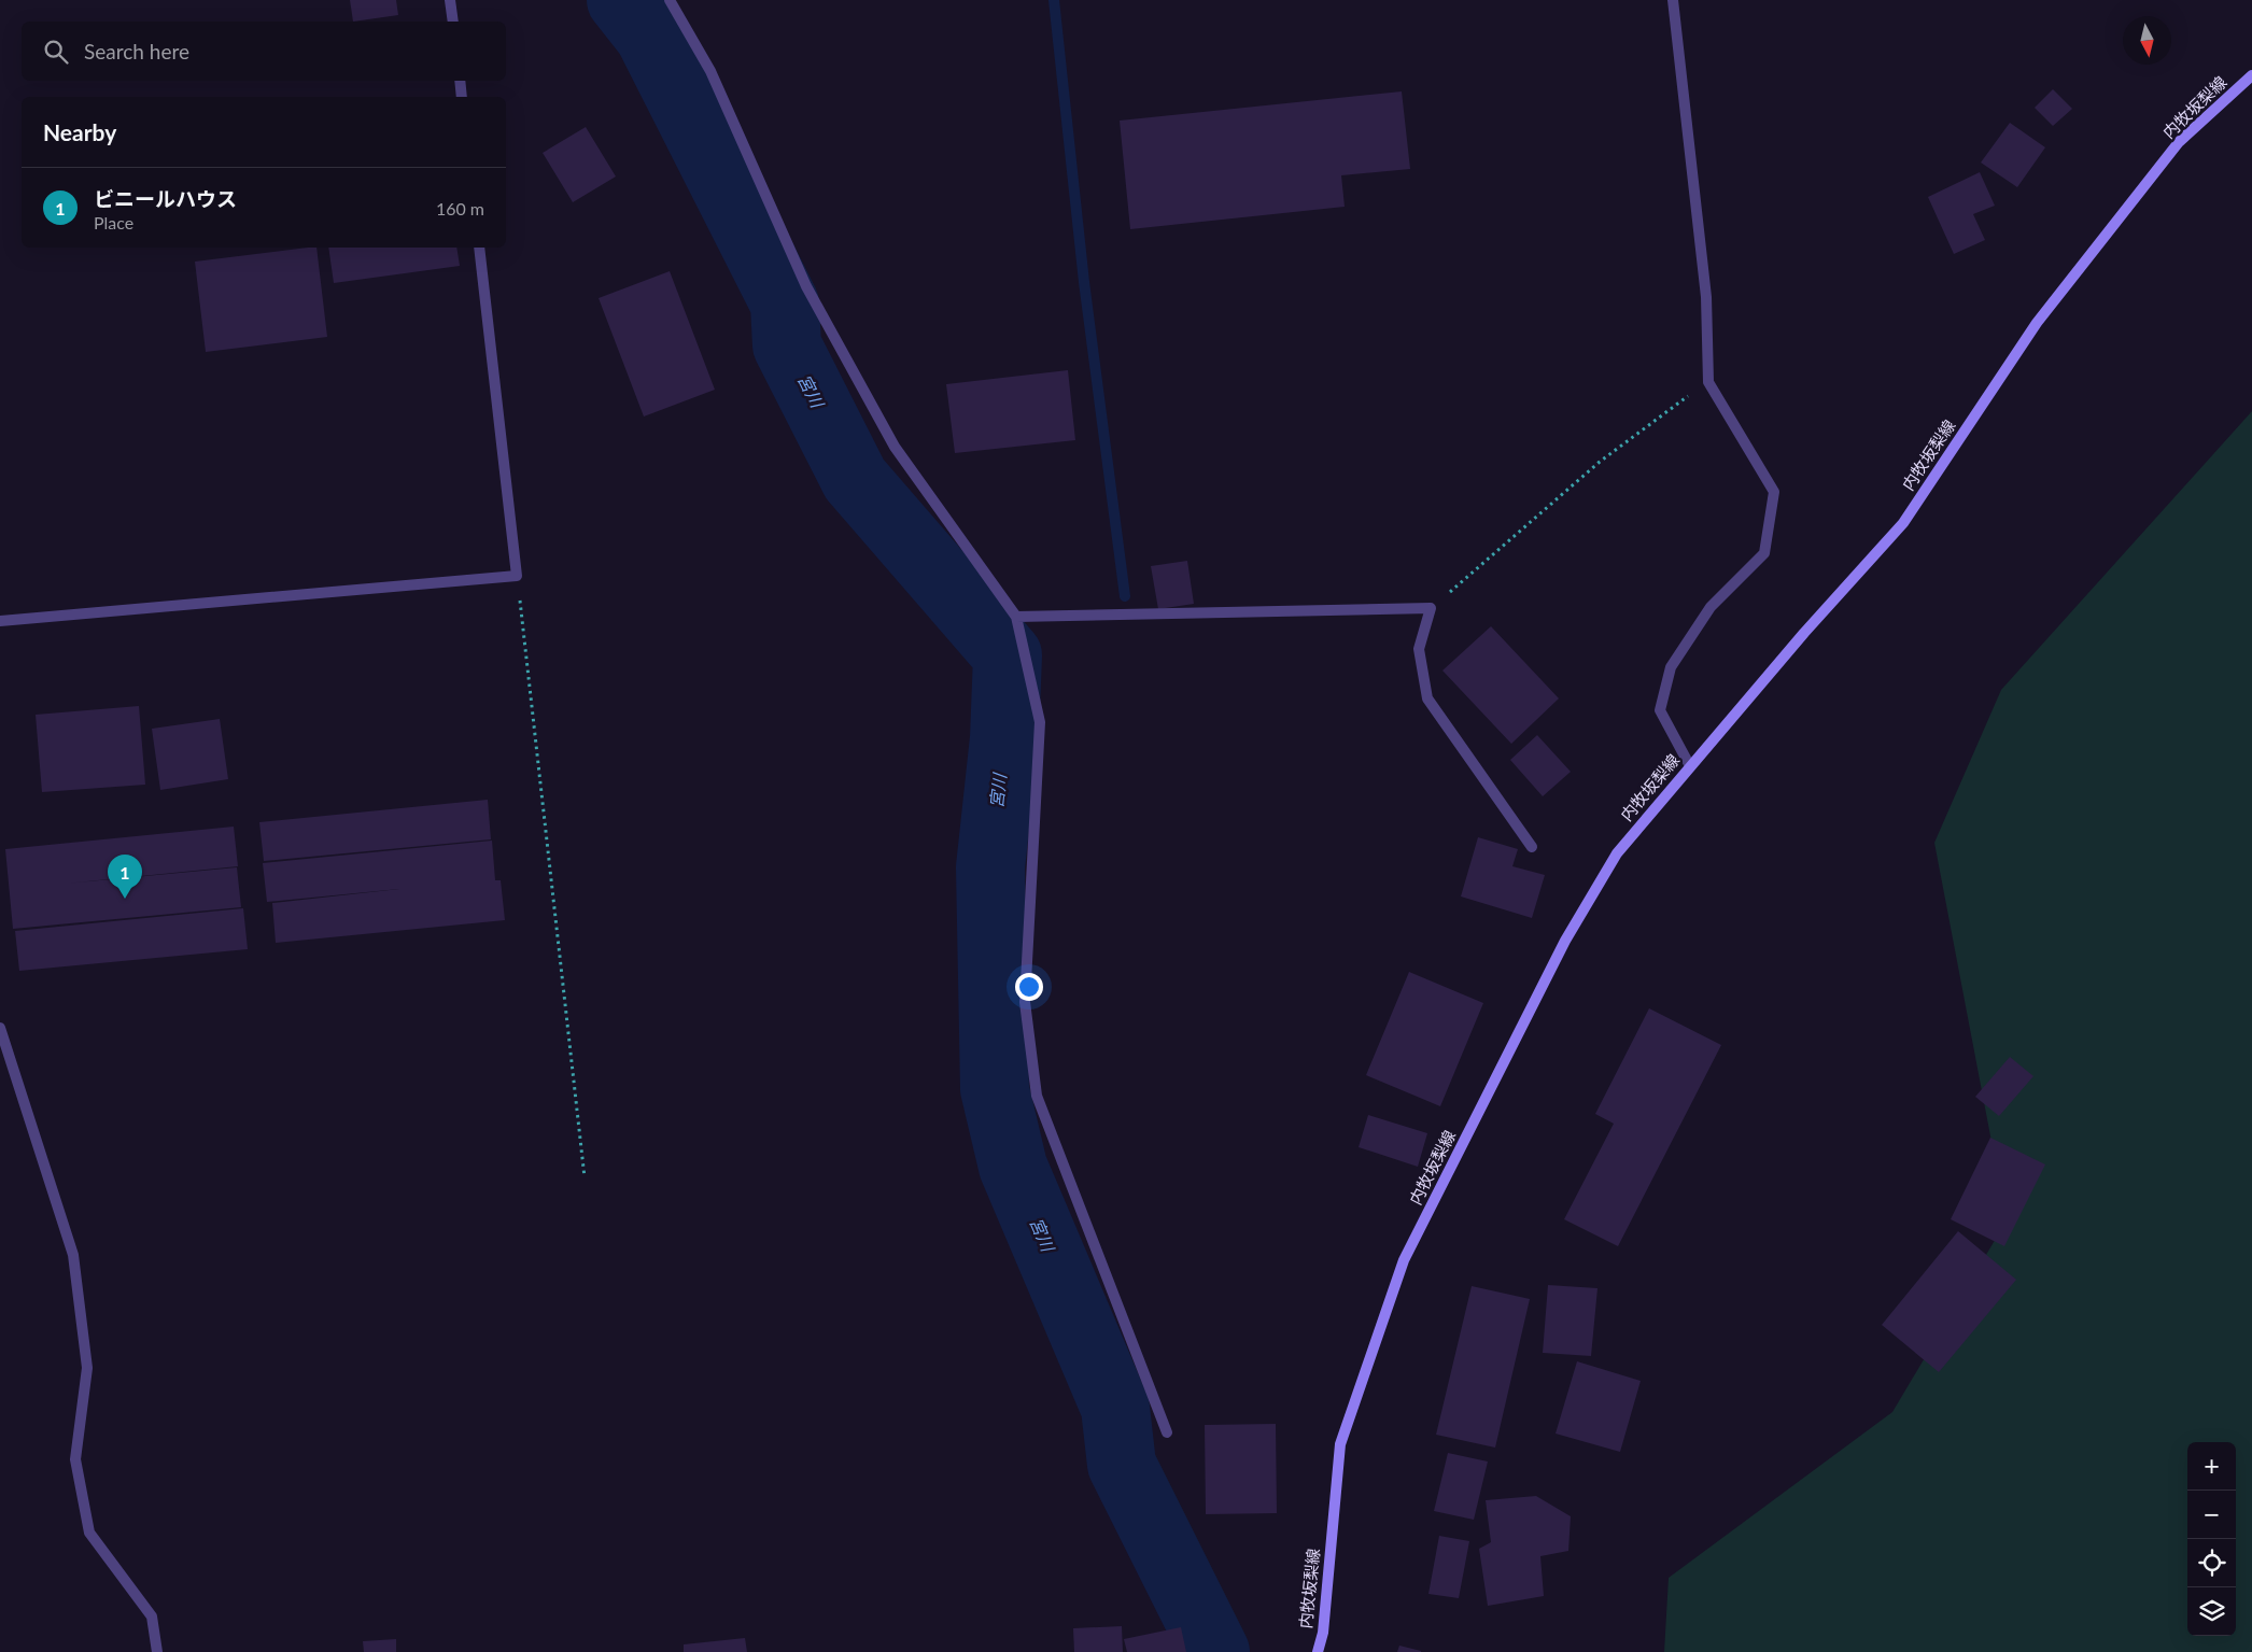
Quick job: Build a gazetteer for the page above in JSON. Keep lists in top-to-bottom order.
{
  "streets": {
    "main road": ["内牧坂梨線"]
  },
  "water": ["宮川"],
  "north": "bottom",
  "page": {
    "search": "Search here",
    "heading": "Nearby",
    "list": [
      {
        "mark": "1",
        "name": "ビニールハウス",
        "note": "Place",
        "value": "160 m"
      }
    ],
    "pins": "1",
    "map_buttons": ["+", "−"]
  }
}
